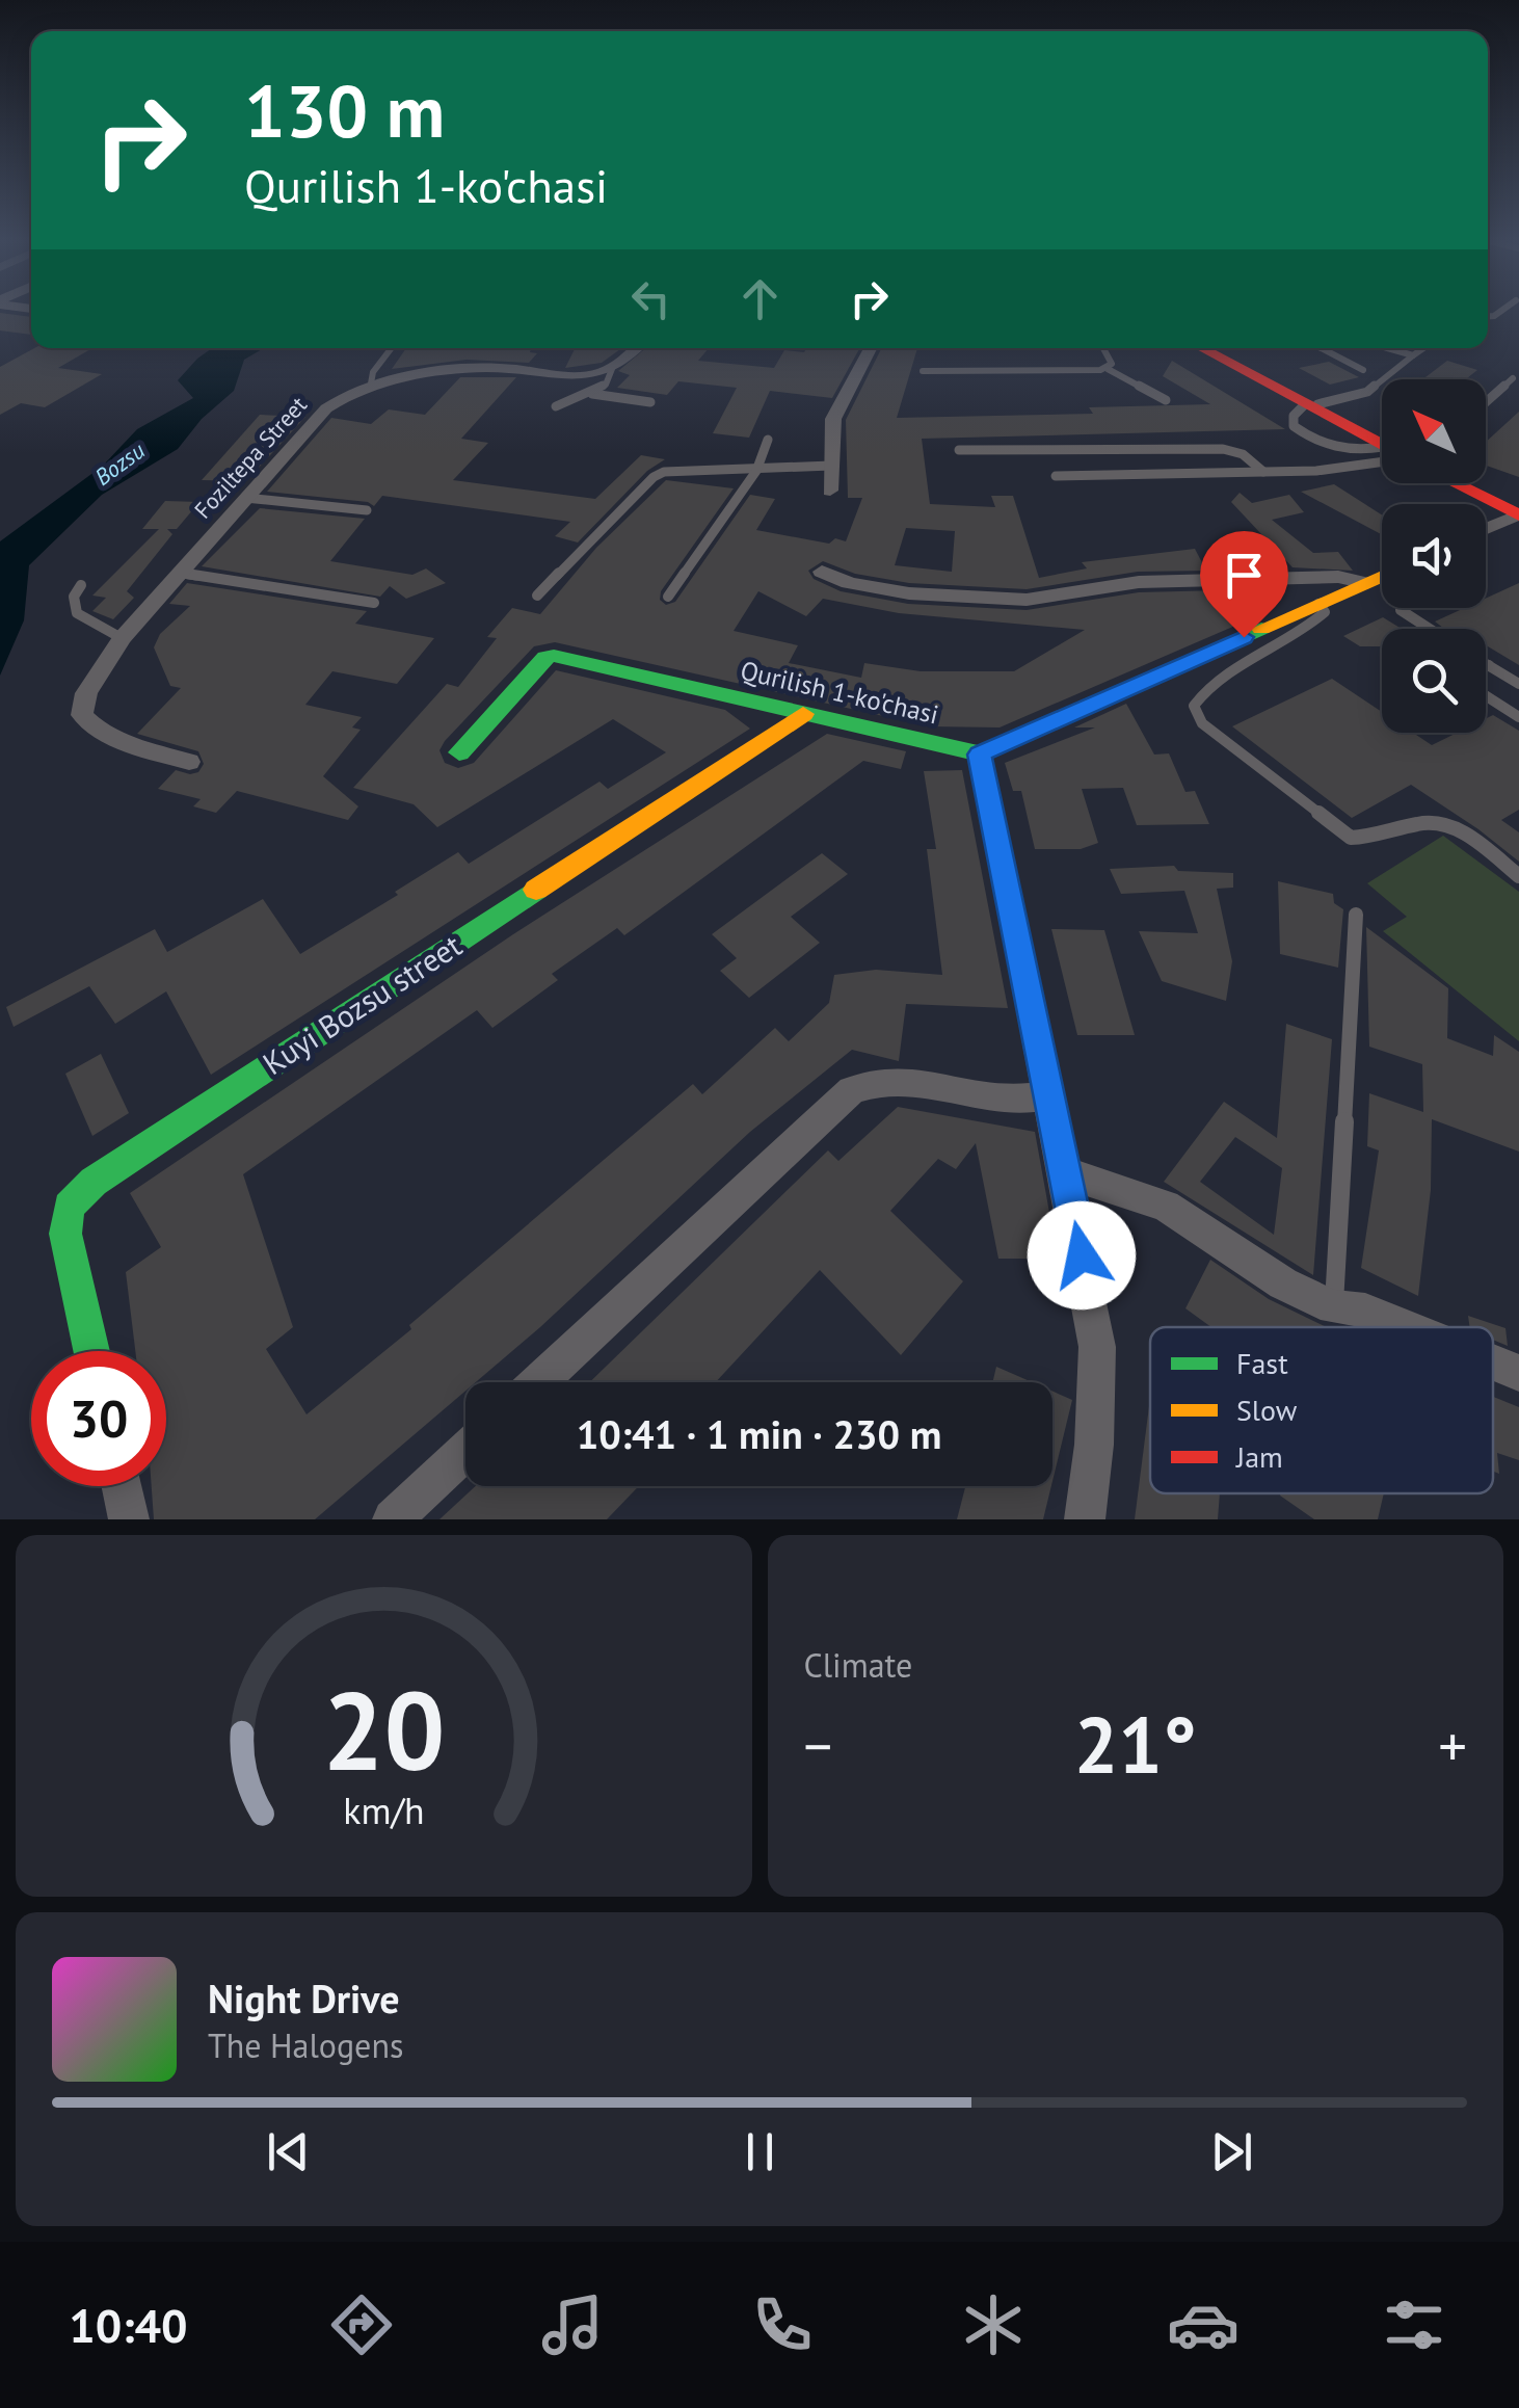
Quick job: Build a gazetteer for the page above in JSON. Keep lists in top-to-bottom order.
{
  "streets": {
    "street": ["Foziltepa Street", "Qurilish 1-ko'chasi", "Kuyi Bozsu street"]
  },
  "crossings": [
    ["Qurilish 1-ko'chasi", "Kuyi Bozsu street"]
  ],
  "water": ["Bozsu"],
  "legend": ["Fast", "Slow", "Jam"],
  "north": "top left",
  "page": {
    "turn": ["130 m", "Qurilish 1-ko'chasi"],
    "limit": "30",
    "trip": "10:41 · 1 min · 230 m",
    "tile": "Climate",
    "heat": ["−", "21°", "+"],
    "song": ["Night Drive", "The Halogens"],
    "tabs": "10:40",
    "gauge": ["20", "km/h"]
  }
}
